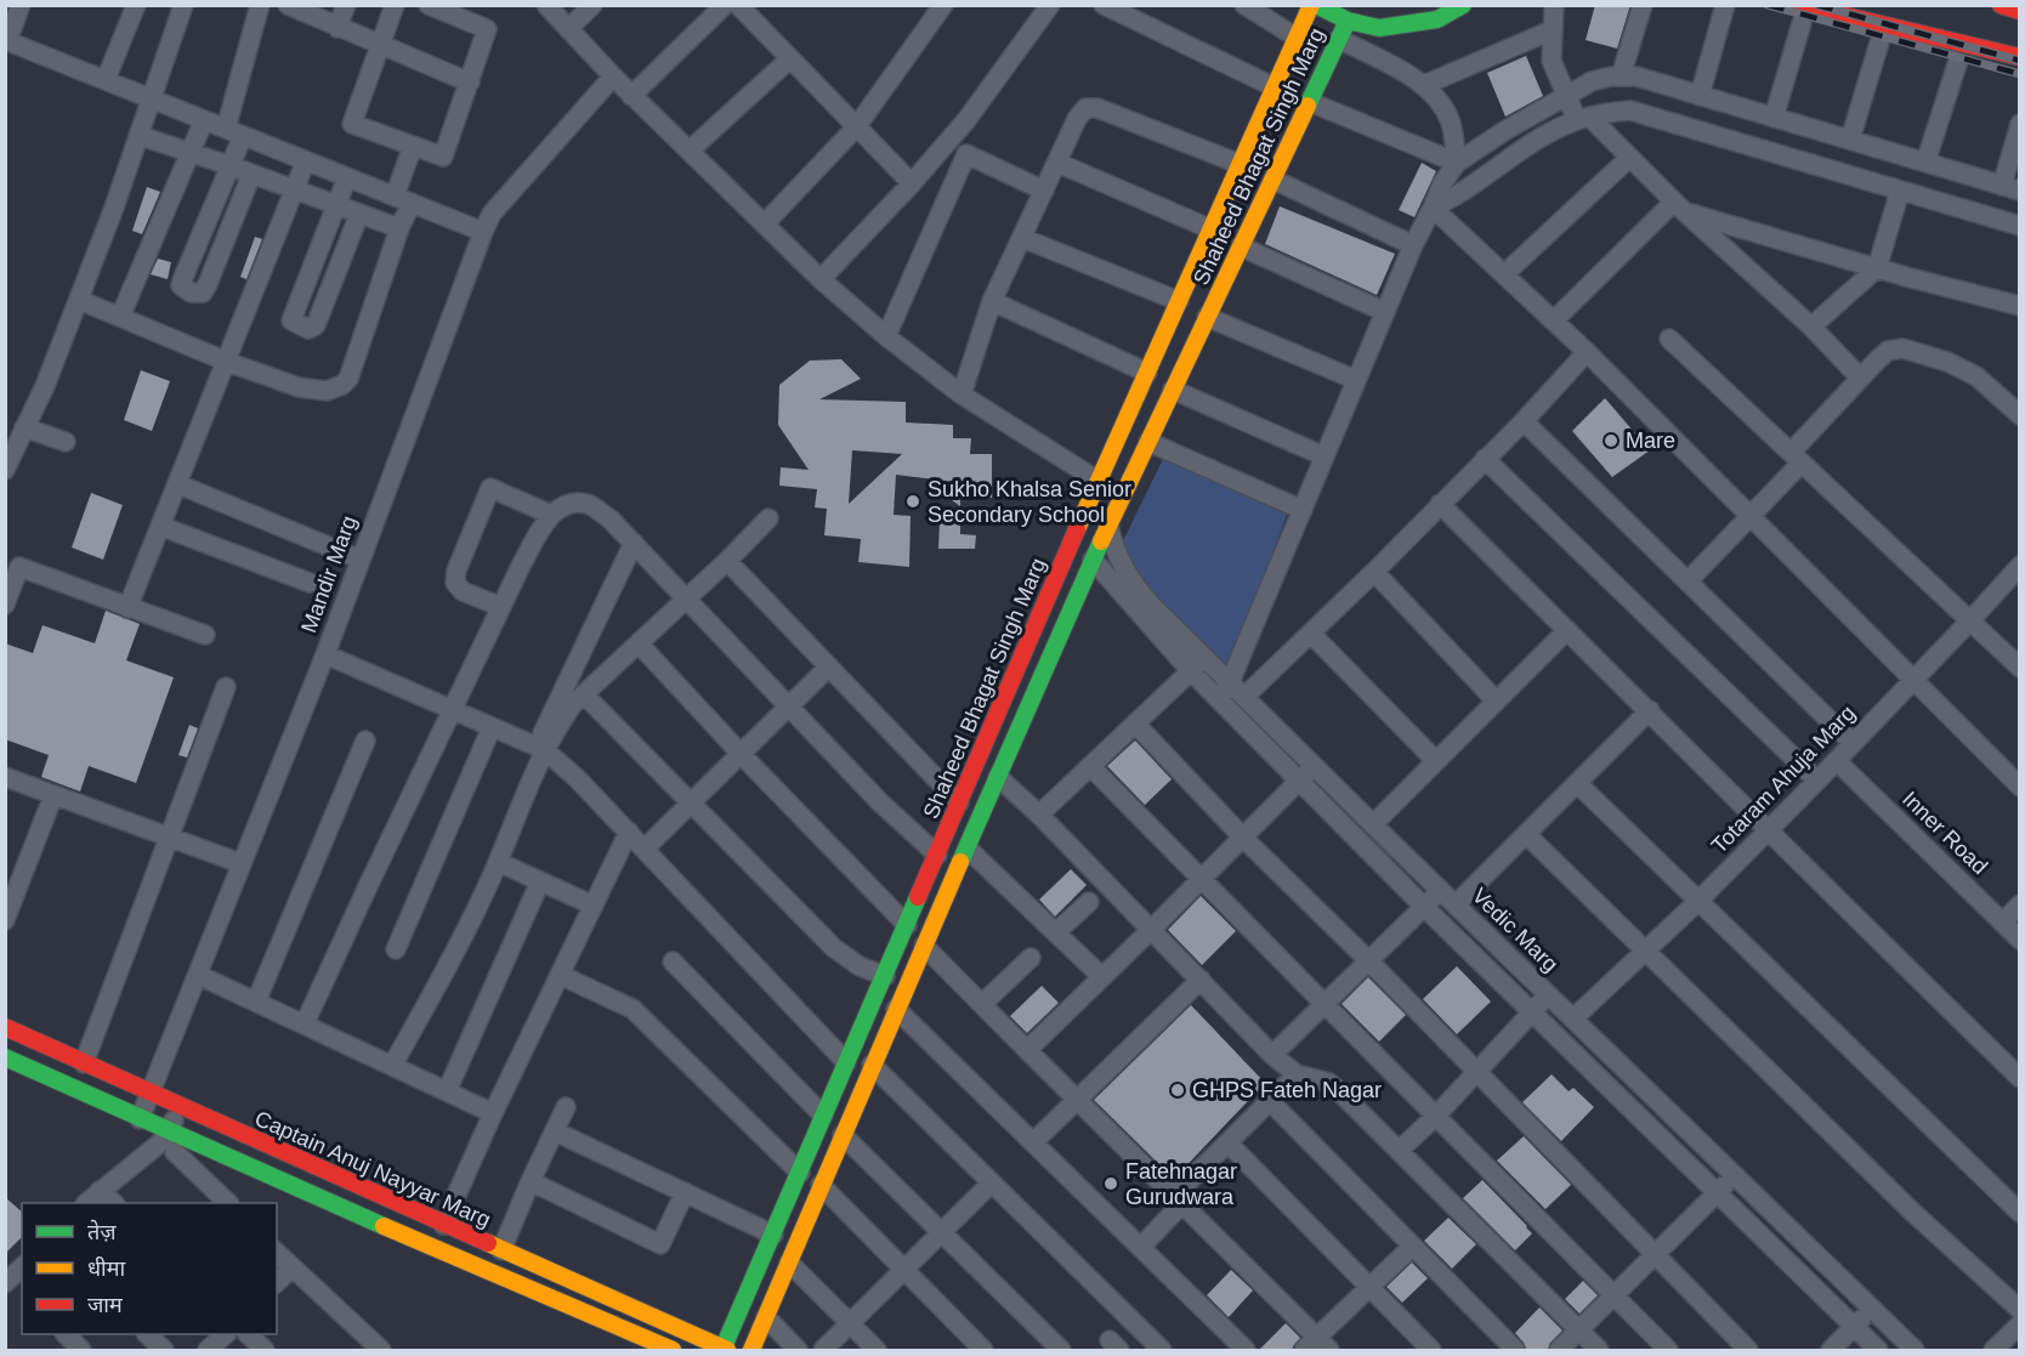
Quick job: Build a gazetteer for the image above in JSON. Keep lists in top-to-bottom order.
{
  "streets": {
    "main road": ["Shaheed Bhagat Singh Marg", "Captain Anuj Nayyar Marg"],
    "street": [
      "Mandir Marg",
      "Totaram Ahuja Marg",
      "Inner Road",
      "Vedic Marg"
    ]
  },
  "crossings": [
    ["Shaheed Bhagat Singh Marg", "Vedic Marg"],
    ["Shaheed Bhagat Singh Marg", "Captain Anuj Nayyar Marg"],
    ["Mandir Marg", "Captain Anuj Nayyar Marg"],
    ["Totaram Ahuja Marg", "Inner Road"],
    ["Totaram Ahuja Marg", "Vedic Marg"]
  ],
  "places": [
    "Mare",
    "Sukho Khalsa Senior Secondary School",
    "GHPS Fateh Nagar",
    "Fatehnagar Gurudwara"
  ],
  "legend": ["तेज़", "धीमा", "जाम"]
}
